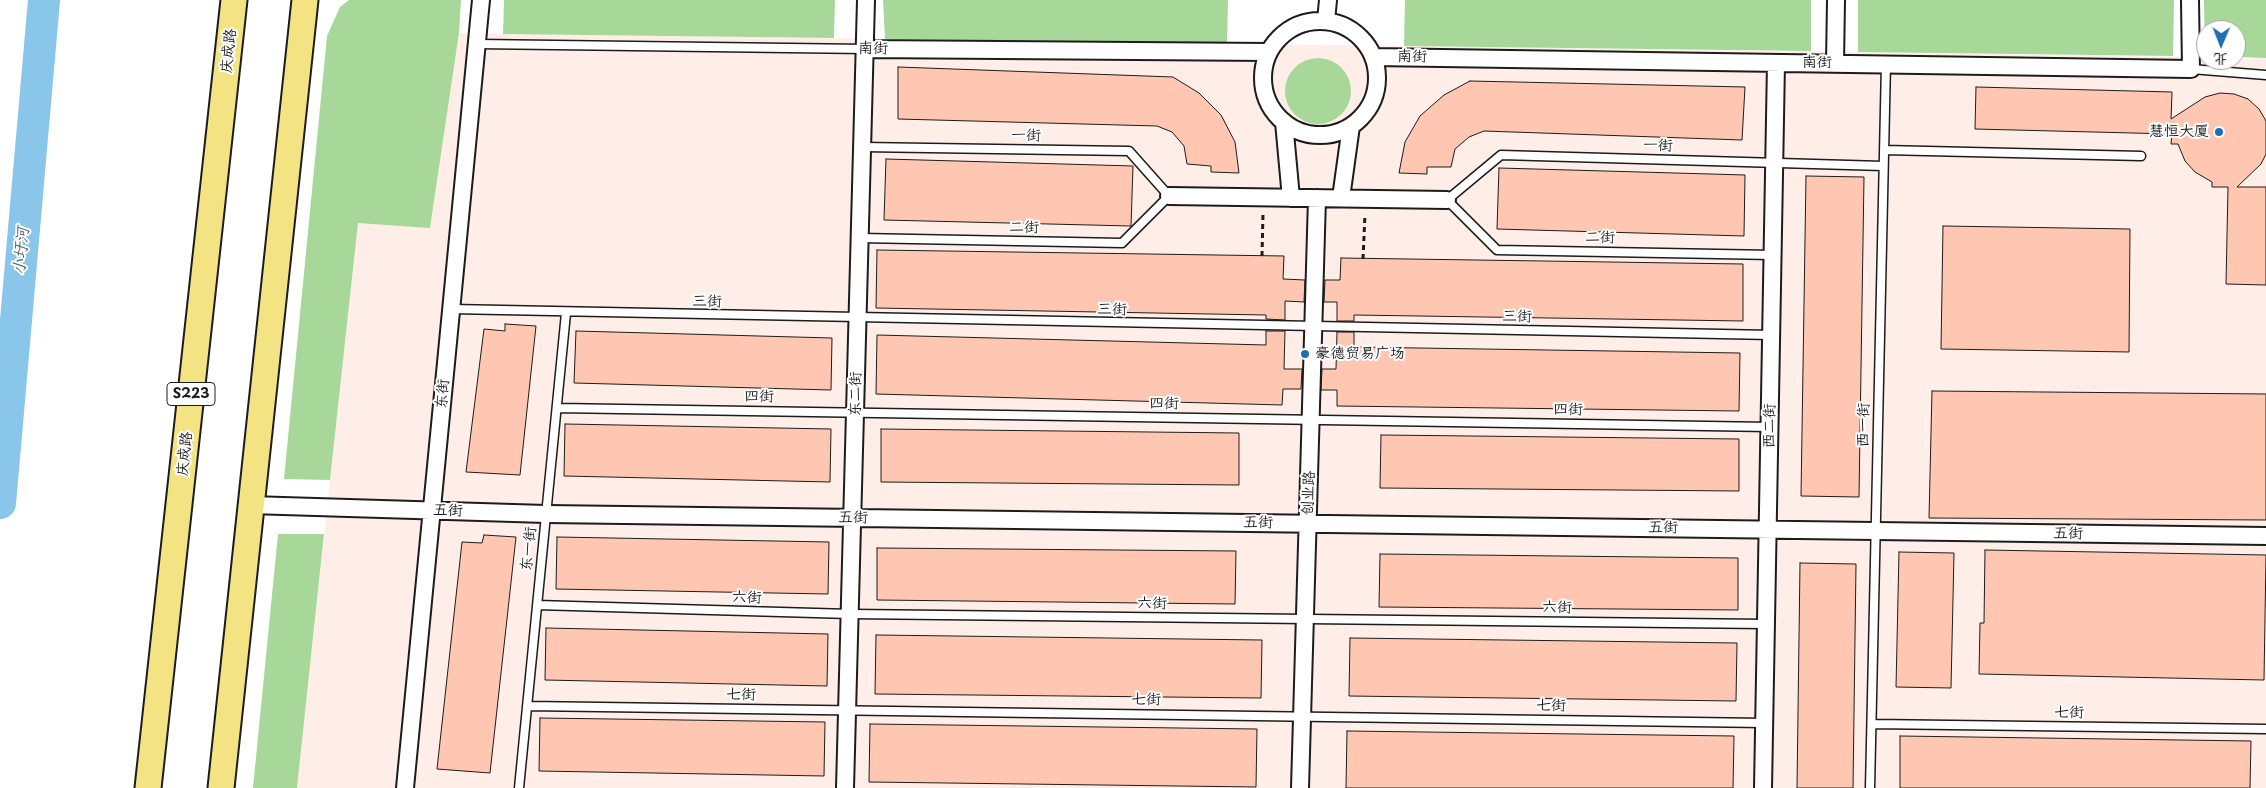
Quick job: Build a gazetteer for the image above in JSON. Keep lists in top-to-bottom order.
{
  "streets": {
    "main road": ["庆成路", "S223"],
    "street": [
      "南街",
      "东街",
      "东二街",
      "西二街",
      "创业路",
      "五街"
    ],
    "lane": [
      "一街",
      "二街",
      "三街",
      "四街",
      "西一街",
      "东一街",
      "六街",
      "七街"
    ]
  },
  "crossings": [
    ["南街", "东街"],
    ["南街", "东二街"],
    ["南街", "西一街"],
    ["南街", "西二街"],
    ["一街", "二街"],
    ["一街", "东二街"],
    ["一街", "西一街"],
    ["一街", "西二街"],
    ["二街", "东二街"],
    ["二街", "西二街"],
    ["三街", "东街"],
    ["三街", "东二街"],
    ["三街", "西二街"],
    ["三街", "创业路"],
    ["三街", "东一街"],
    ["东街", "五街"],
    ["东二街", "四街"],
    ["东二街", "五街"],
    ["东二街", "六街"],
    ["东二街", "七街"],
    ["四街", "西二街"],
    ["四街", "创业路"],
    ["四街", "东一街"],
    ["西一街", "五街"],
    ["西一街", "七街"],
    ["西二街", "五街"],
    ["西二街", "六街"],
    ["西二街", "七街"],
    ["创业路", "五街"],
    ["创业路", "六街"],
    ["创业路", "七街"],
    ["五街", "东一街"],
    ["东一街", "六街"],
    ["东一街", "七街"]
  ],
  "water": ["小圩河"],
  "places": ["慧恒大厦", "豪德贸易广场"],
  "north": "bottom"
}
